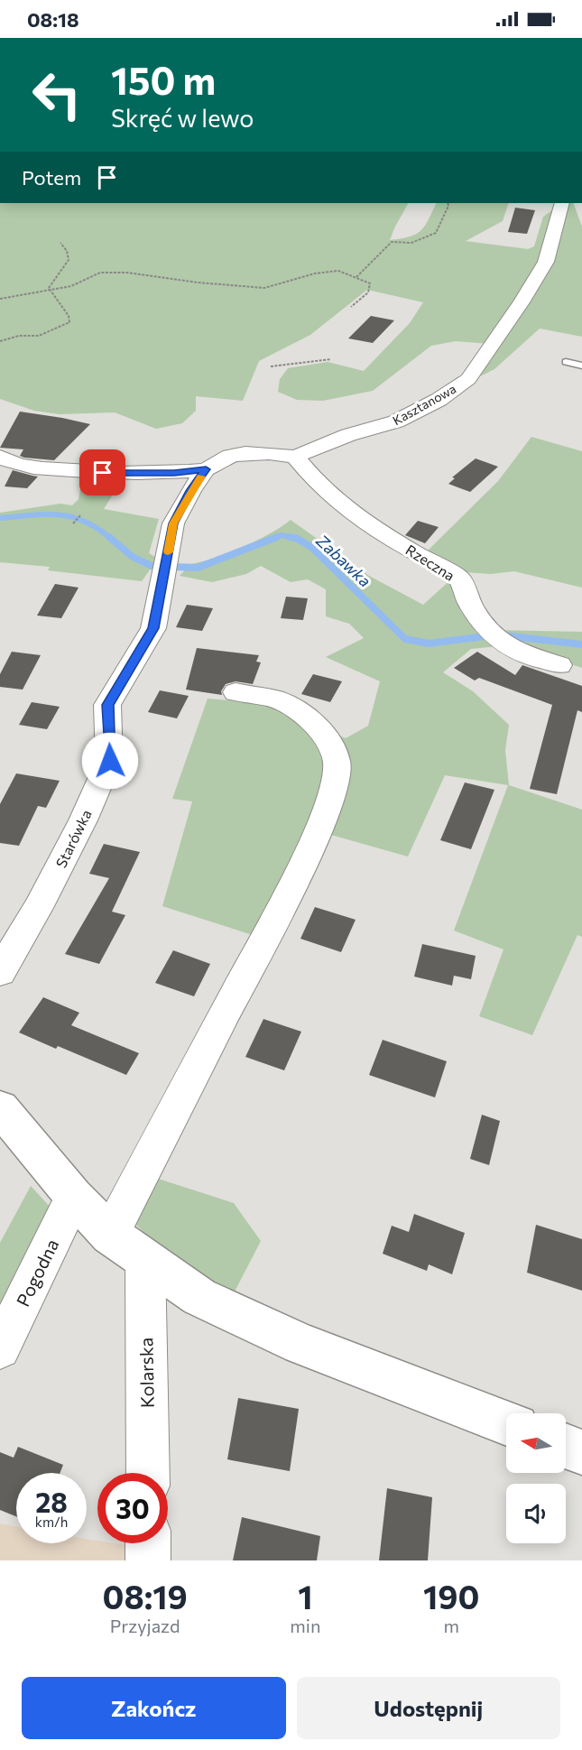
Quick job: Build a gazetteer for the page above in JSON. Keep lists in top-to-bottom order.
{
  "streets": {
    "street": [
      "Kasztanowa",
      "Rzeczna",
      "Starówka",
      "Pogodna",
      "Kolarska"
    ]
  },
  "crossings": [
    ["Kasztanowa", "Rzeczna"],
    ["Kasztanowa", "Starówka"]
  ],
  "water": ["Zabawka"],
  "north": "left",
  "page": {
    "status": "08:18",
    "turn": ["150 m", "Skręć w lewo"],
    "then": "Potem",
    "speed": "28 km/h",
    "limit": "30",
    "eta": [
      "08:19",
      "Przyjazd",
      "1",
      "min",
      "190",
      "m"
    ],
    "buttons": ["Zakończ", "Udostępnij"]
  }
}
